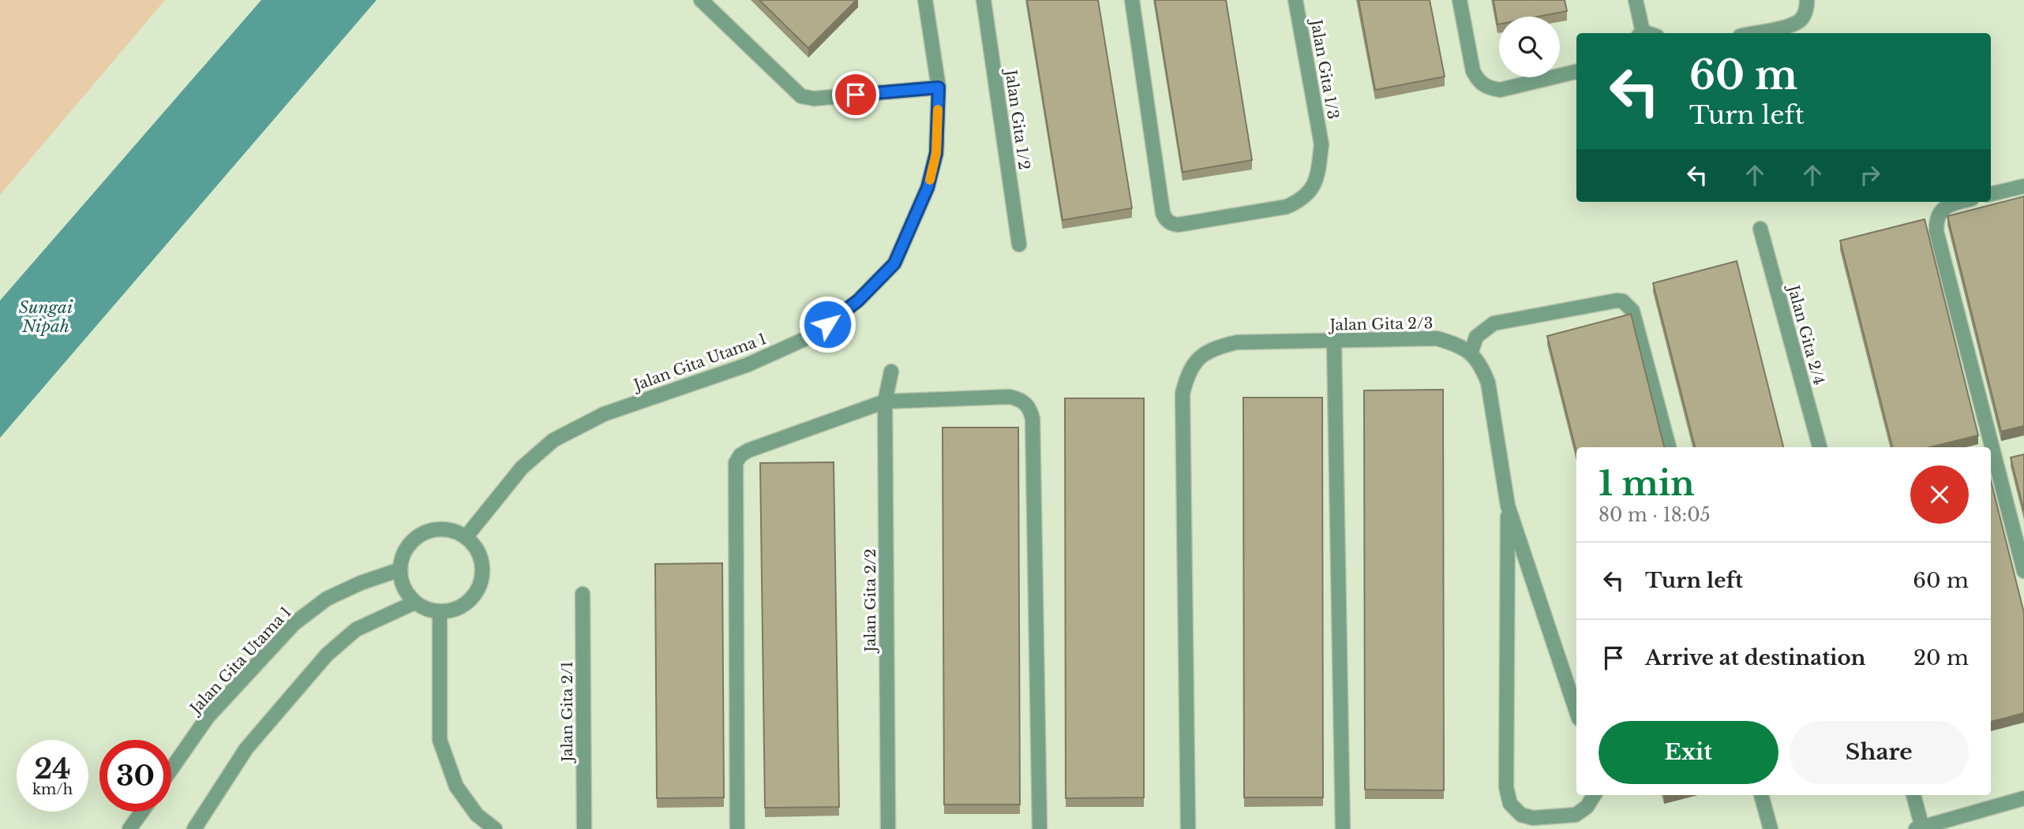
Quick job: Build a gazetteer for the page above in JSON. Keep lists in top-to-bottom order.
{
  "streets": {
    "street": [
      "Jalan Gita 1/3",
      "Jalan Gita 1/2",
      "Jalan Gita 2/3",
      "Jalan Gita 2/4",
      "Jalan Gita Utama 1",
      "Jalan Gita 2/2",
      "Jalan Gita 2/1"
    ]
  },
  "water": ["Sungai Nipah"],
  "page": {
    "turn": ["60 m", "Turn left"],
    "heading": ["1 min", "80 m · 18:05"],
    "list": [
      {
        "name": "Turn left",
        "value": "60 m"
      },
      {
        "name": "Arrive at destination",
        "value": "20 m"
      }
    ],
    "buttons": ["Exit", "Share"],
    "speed": "24 km/h",
    "limit": "30"
  }
}
